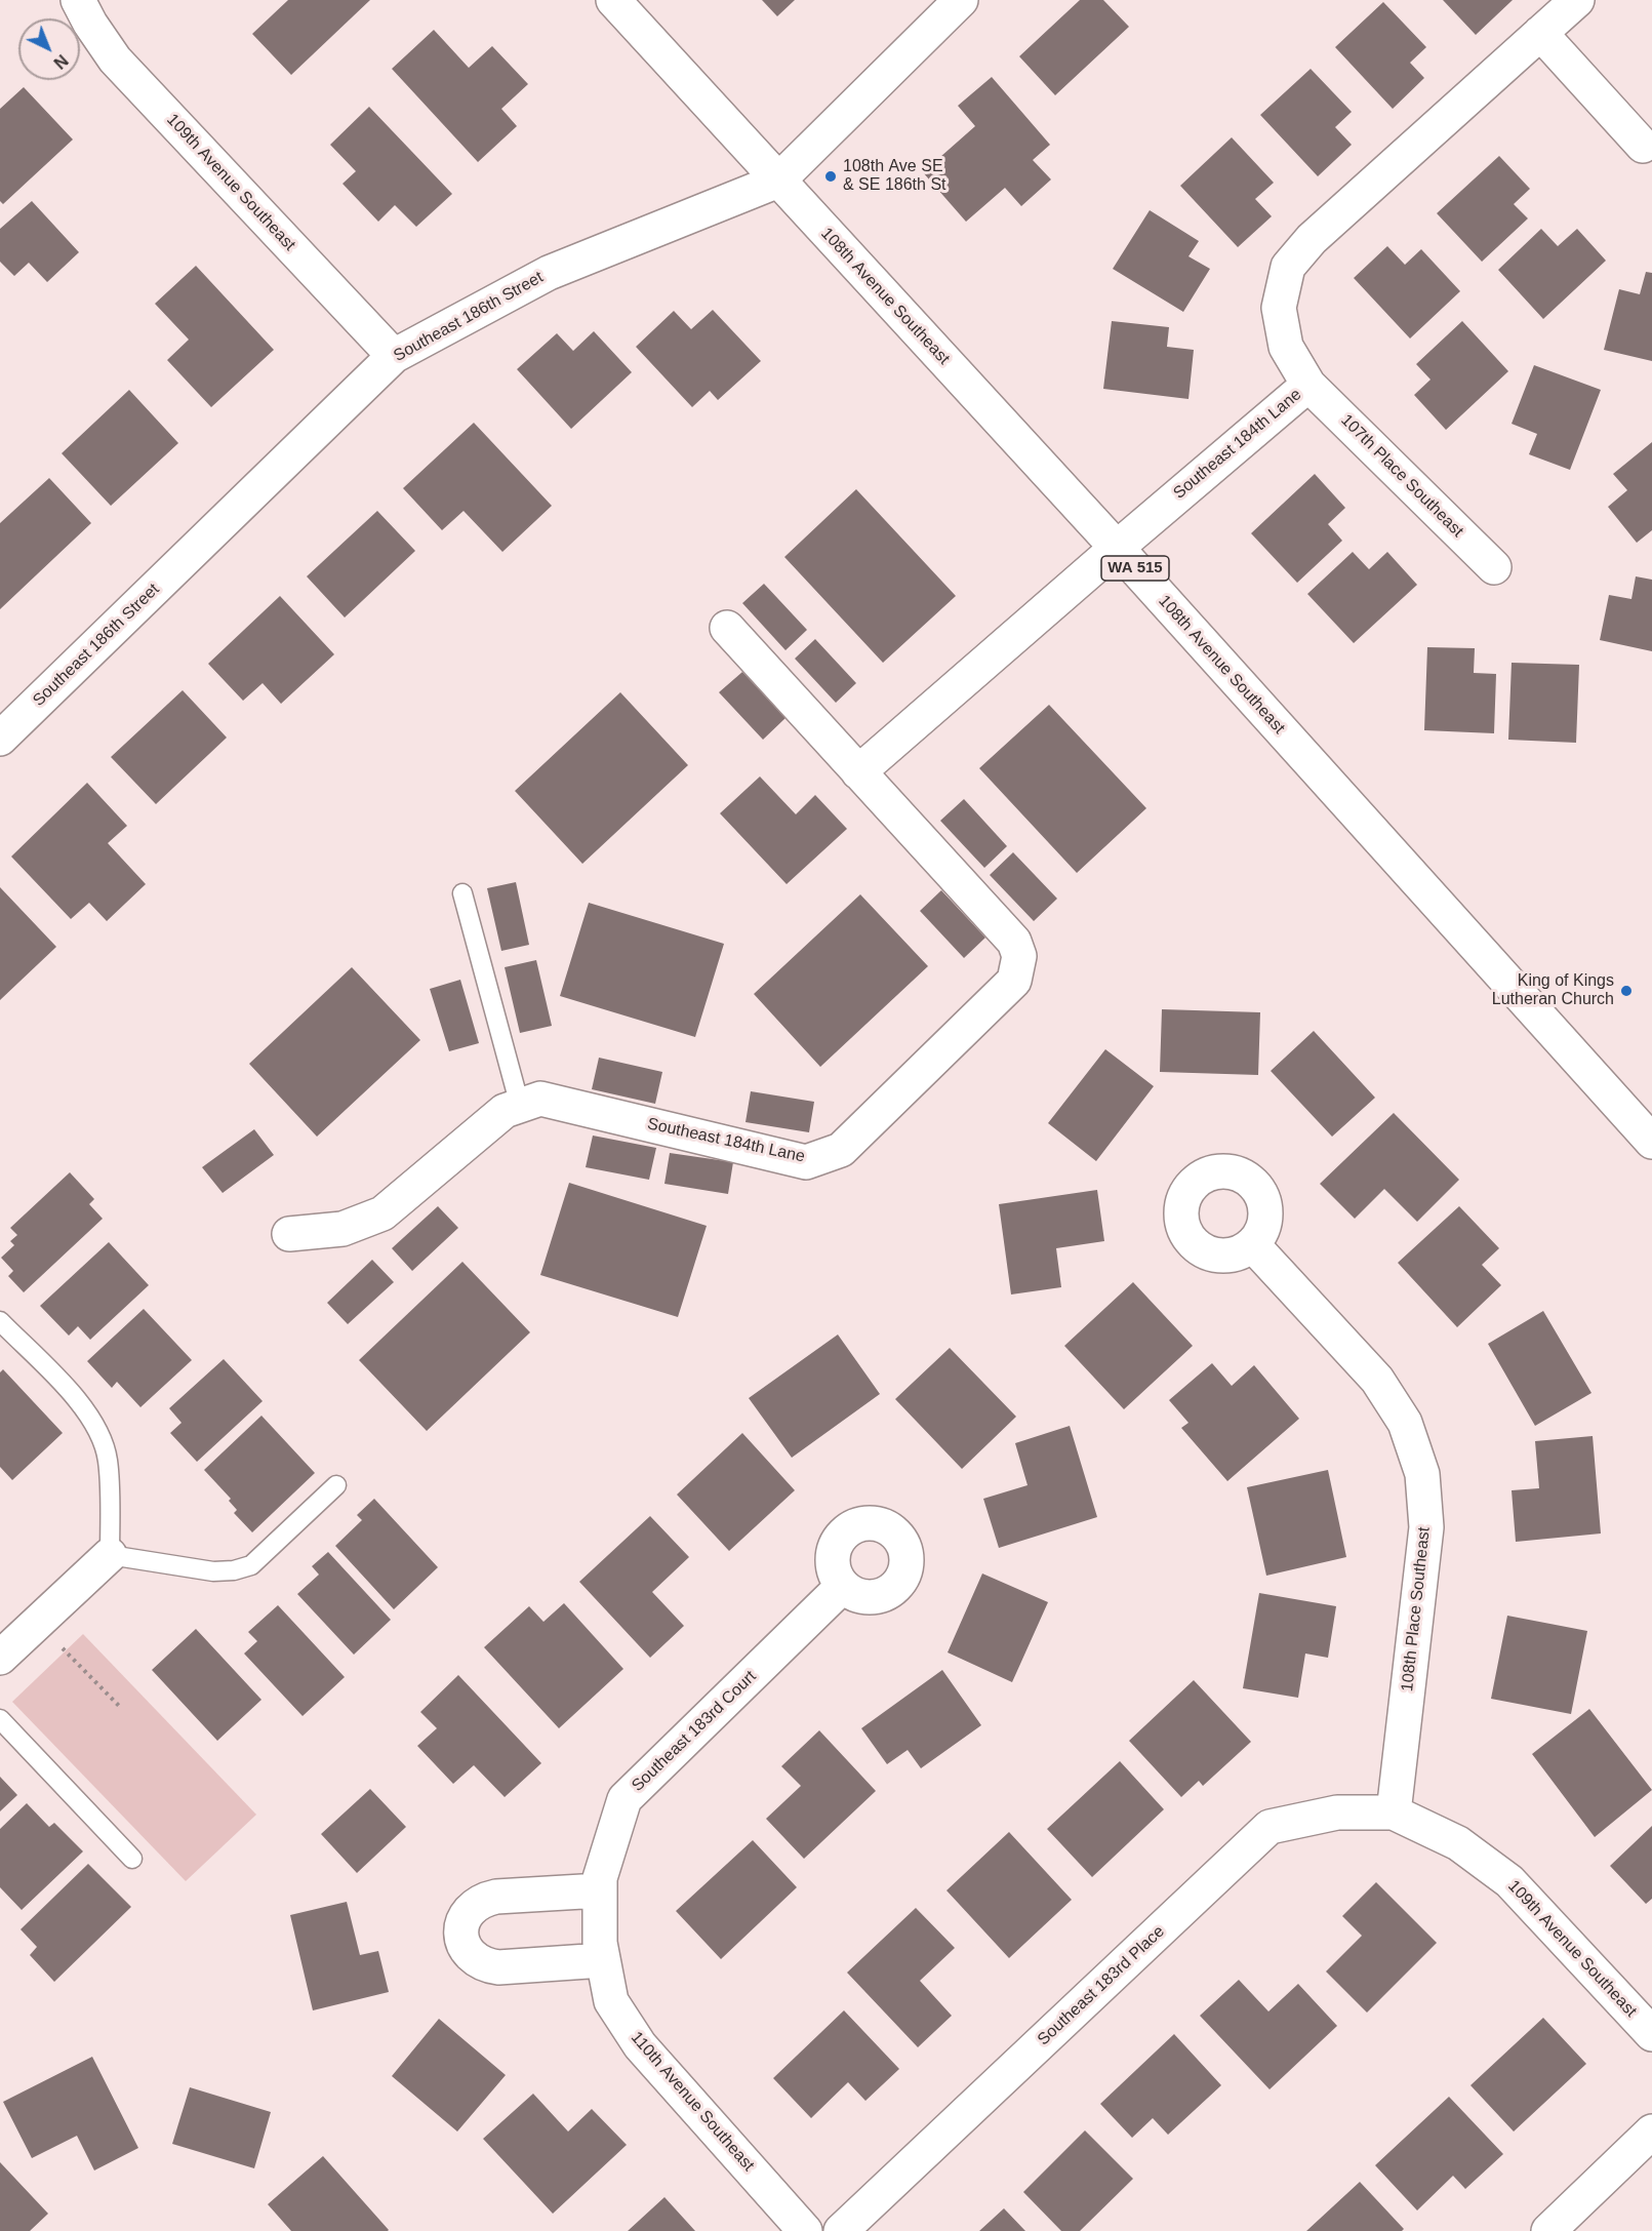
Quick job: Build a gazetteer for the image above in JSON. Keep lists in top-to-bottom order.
{
  "streets": {
    "street": [
      "109th Avenue Southeast",
      "108th Avenue Southeast",
      "Southeast 186th Street",
      "Southeast 184th Lane",
      "107th Place Southeast",
      "WA 515",
      "108th Place Southeast",
      "Southeast 183rd Court",
      "Southeast 183rd Place",
      "110th Avenue Southeast"
    ]
  },
  "crossings": [
    ["109th Avenue Southeast", "Southeast 186th Street"],
    ["109th Avenue Southeast", "108th Place Southeast"],
    ["109th Avenue Southeast", "Southeast 183rd Place"],
    ["108th Avenue Southeast", "Southeast 186th Street"],
    ["108th Avenue Southeast", "Southeast 184th Lane"],
    ["Southeast 184th Lane", "107th Place Southeast"],
    ["108th Place Southeast", "Southeast 183rd Place"],
    ["Southeast 183rd Court", "110th Avenue Southeast"]
  ],
  "places": ["108th Ave SE & SE 186th St", "King of Kings Lutheran Church"],
  "north": "bottom right"
}
